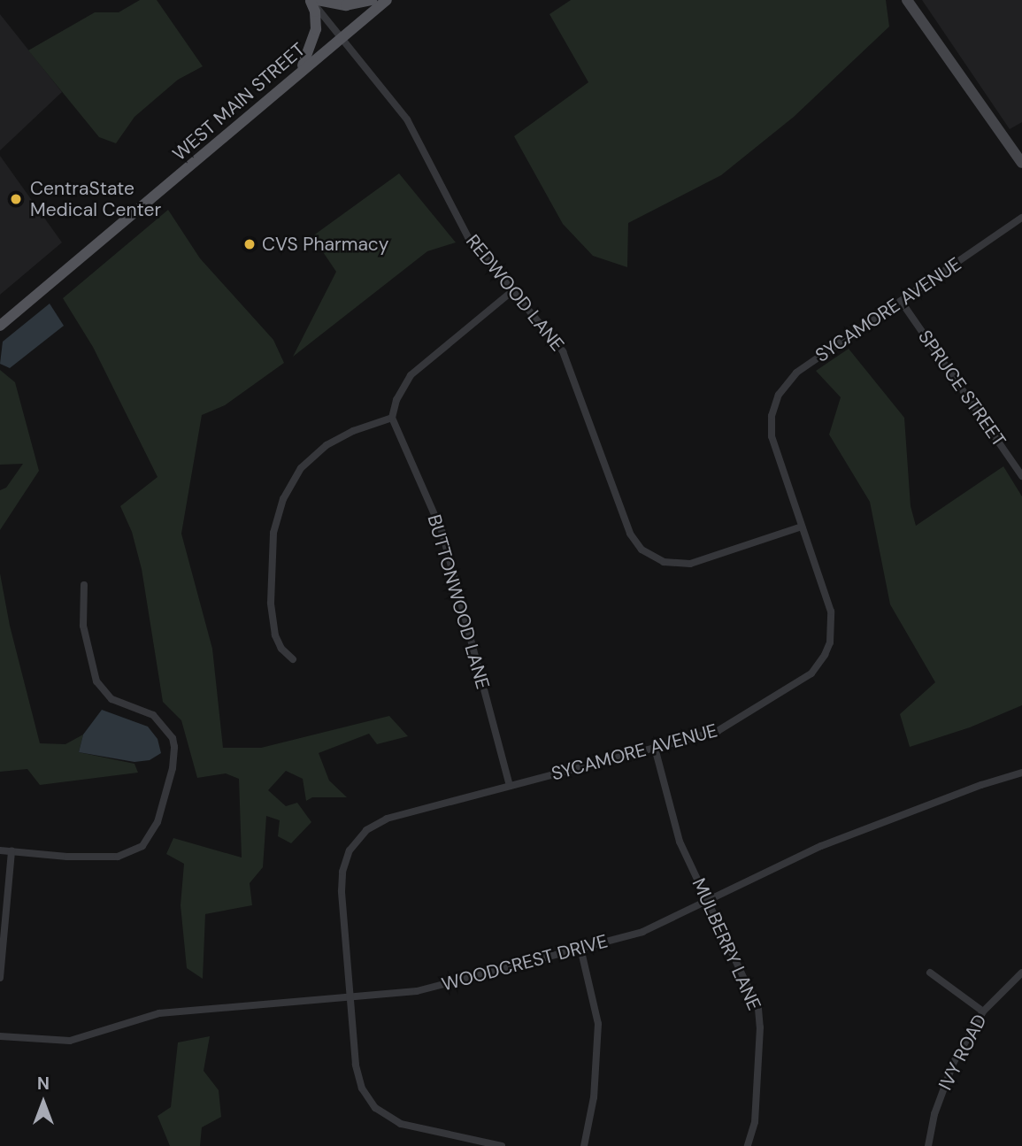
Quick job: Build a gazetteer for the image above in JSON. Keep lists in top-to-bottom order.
{
  "streets": {
    "main road": ["WEST MAIN STREET"],
    "street": [
      "REDWOOD LANE",
      "SYCAMORE AVENUE",
      "SPRUCE STREET",
      "BUTTONWOOD LANE",
      "MULBERRY LANE",
      "WOODCREST DRIVE",
      "IVY ROAD"
    ]
  },
  "crossings": [
    ["WEST MAIN STREET", "REDWOOD LANE"],
    ["REDWOOD LANE", "SYCAMORE AVENUE"],
    ["SYCAMORE AVENUE", "SPRUCE STREET"],
    ["SYCAMORE AVENUE", "BUTTONWOOD LANE"],
    ["SYCAMORE AVENUE", "MULBERRY LANE"],
    ["SYCAMORE AVENUE", "WOODCREST DRIVE"],
    ["MULBERRY LANE", "WOODCREST DRIVE"]
  ],
  "places": ["CentraState Medical Center", "CVS Pharmacy"],
  "north": "top"
}
